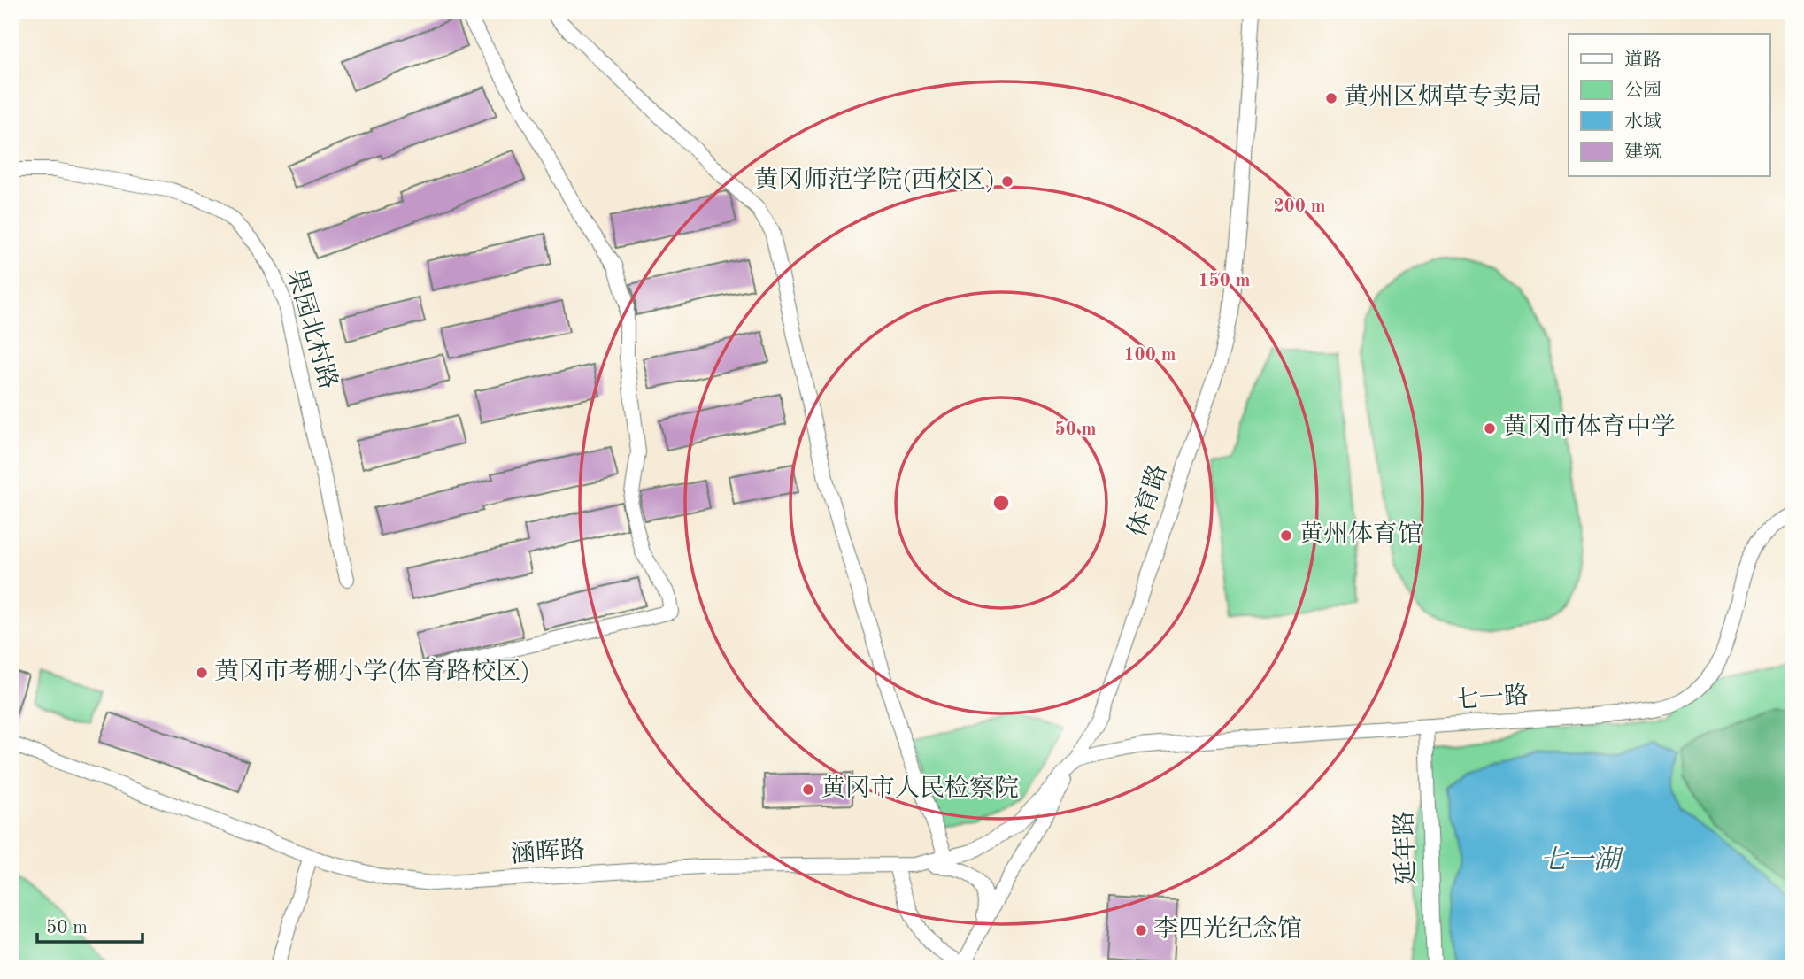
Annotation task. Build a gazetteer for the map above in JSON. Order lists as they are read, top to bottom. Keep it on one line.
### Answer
{"streets":{"street":["果园北村路","体育路","七一路","延年路","涵晖路"]},"crossings":[["体育路","七一路"],["体育路","涵晖路"],["七一路","延年路"],["七一路","涵晖路"]],"water":["七一湖"],"places":["黄州区烟草专卖局","黄冈师范学院(西校区)","黄冈市体育中学","黄州体育馆","黄冈市考棚小学(体育路校区)","黄冈市人民检察院","李四光纪念馆"],"legend":["道路","公园","水域","建筑"],"scale_bar":"50 m","rings":["200 m","150 m","100 m","50 m"]}
